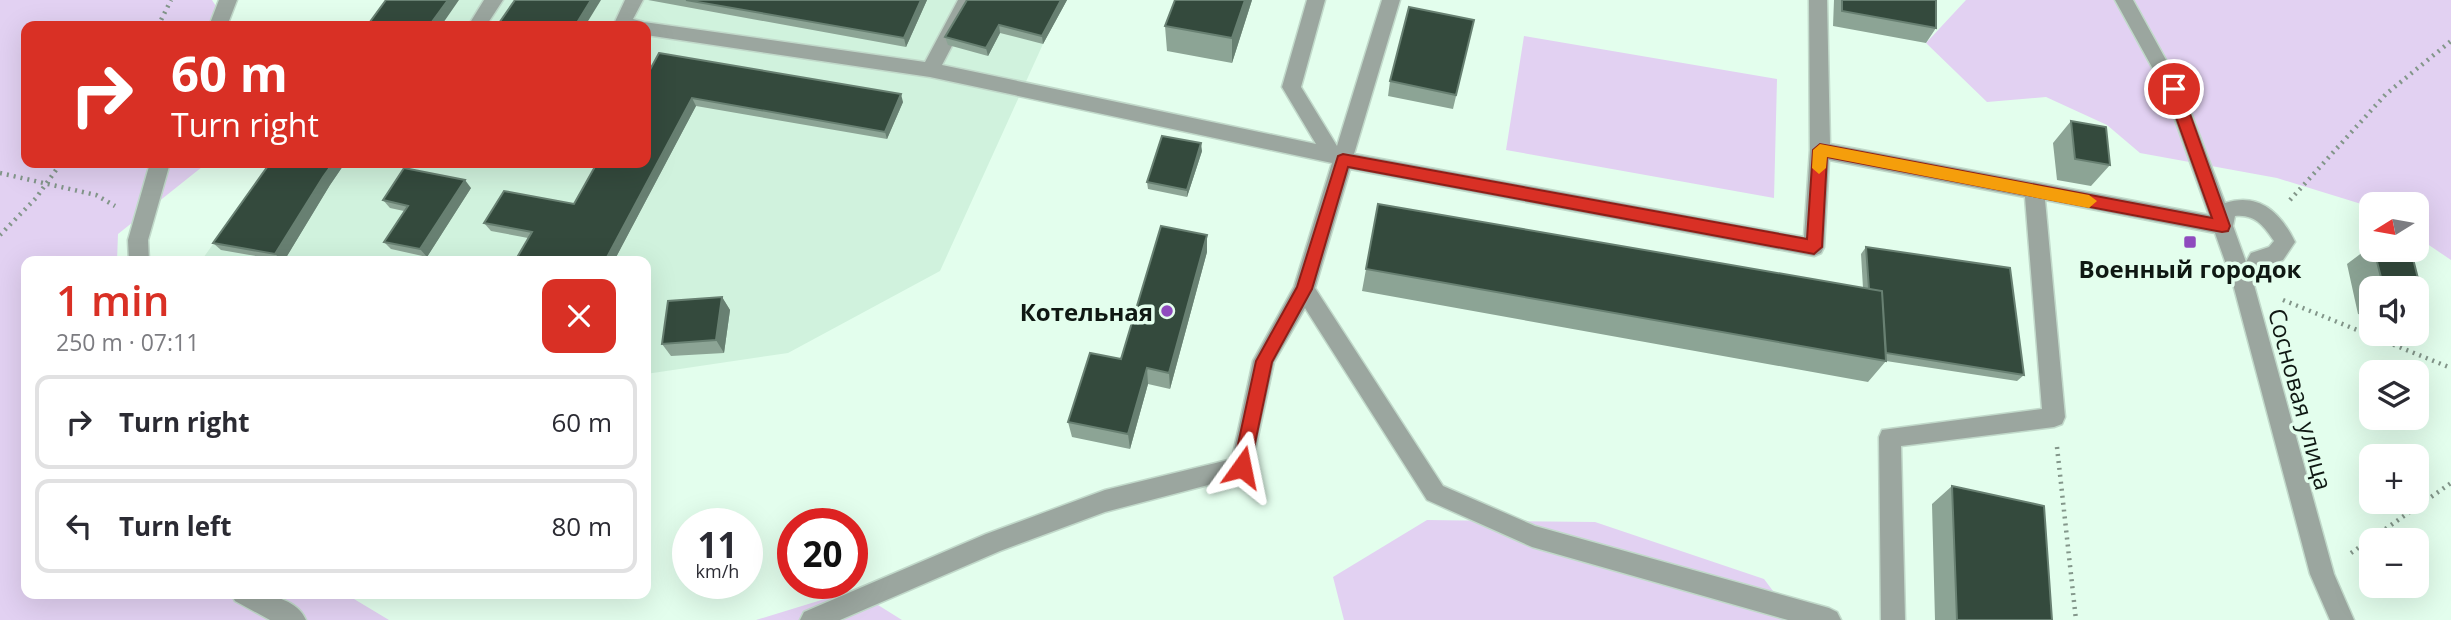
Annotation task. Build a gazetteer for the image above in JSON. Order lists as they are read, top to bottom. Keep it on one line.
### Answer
{"streets":{"street":["Сосновая улица"]},"places":{"transit":["Военный городок"],"other":["Котельная"]},"north":"left","page":{"turn":["60 m","Turn right"],"map_buttons":["+","−"],"heading":["1 min","250 m · 07:11"],"list":[{"name":"Turn right","value":"60 m"},{"name":"Turn left","value":"80 m"}],"speed":"11 km/h","limit":"20"}}
